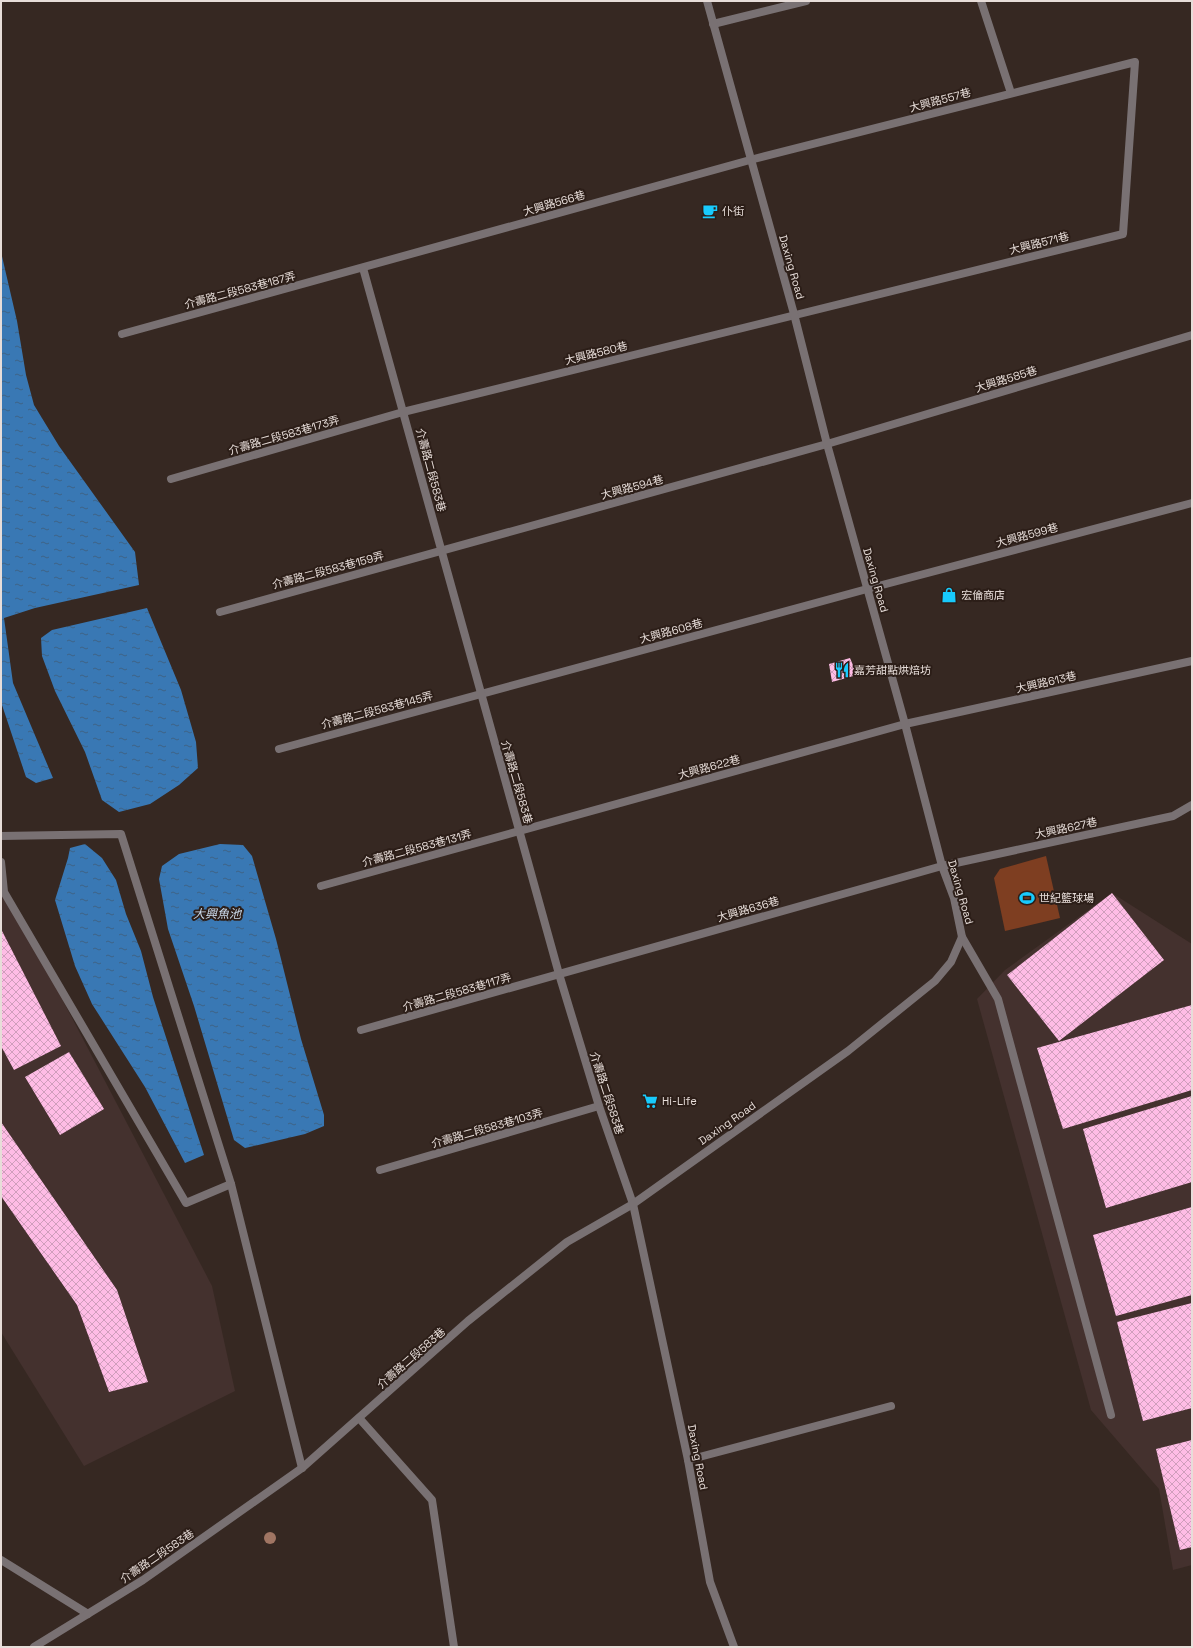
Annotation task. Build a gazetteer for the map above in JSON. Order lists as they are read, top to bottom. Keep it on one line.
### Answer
{"streets":{"street":["大興路557巷","大興路566巷","大興路571巷","Daxing Road","介壽路二段583巷187弄","大興路580巷","大興路585巷","介壽路二段583巷173弄","介壽路二段583巷","大興路594巷","大興路599巷","介壽路二段583巷159弄","大興路608巷","大興路613巷","介壽路二段583巷145弄","大興路622巷","大興路627巷","介壽路二段583巷131弄","大興路636巷","介壽路二段583巷117弄","介壽路二段583巷103弄"]},"crossings":[["大興路557巷","大興路566巷"],["大興路557巷","大興路571巷"],["大興路557巷","Daxing Road"],["大興路566巷","Daxing Road"],["大興路566巷","介壽路二段583巷187弄"],["大興路566巷","介壽路二段583巷"],["大興路571巷","Daxing Road"],["大興路571巷","大興路580巷"],["Daxing Road","大興路580巷"],["Daxing Road","大興路585巷"],["Daxing Road","介壽路二段583巷"],["Daxing Road","大興路594巷"],["Daxing Road","大興路599巷"],["Daxing Road","大興路608巷"],["Daxing Road","大興路613巷"],["Daxing Road","大興路622巷"],["Daxing Road","大興路627巷"],["Daxing Road","大興路636巷"],["介壽路二段583巷187弄","介壽路二段583巷"],["大興路580巷","介壽路二段583巷173弄"],["大興路580巷","介壽路二段583巷"],["大興路585巷","大興路594巷"],["介壽路二段583巷173弄","介壽路二段583巷"],["介壽路二段583巷","大興路594巷"],["介壽路二段583巷","介壽路二段583巷159弄"],["介壽路二段583巷","大興路608巷"],["介壽路二段583巷","介壽路二段583巷145弄"],["介壽路二段583巷","大興路622巷"],["介壽路二段583巷","介壽路二段583巷131弄"],["介壽路二段583巷","大興路636巷"],["介壽路二段583巷","介壽路二段583巷117弄"],["介壽路二段583巷","介壽路二段583巷103弄"],["大興路594巷","介壽路二段583巷159弄"],["大興路599巷","大興路608巷"],["大興路608巷","介壽路二段583巷145弄"],["大興路613巷","大興路622巷"],["大興路622巷","介壽路二段583巷131弄"],["大興路627巷","大興路636巷"],["大興路636巷","介壽路二段583巷117弄"]],"water":["大興魚池"],"places":{"cafe":["仆街"],"shop":["宏倫商店"],"restaurant":["嘉芳甜點烘焙坊"],"sports":["世紀籃球場"],"supermarket":["Hi-Life"]}}
